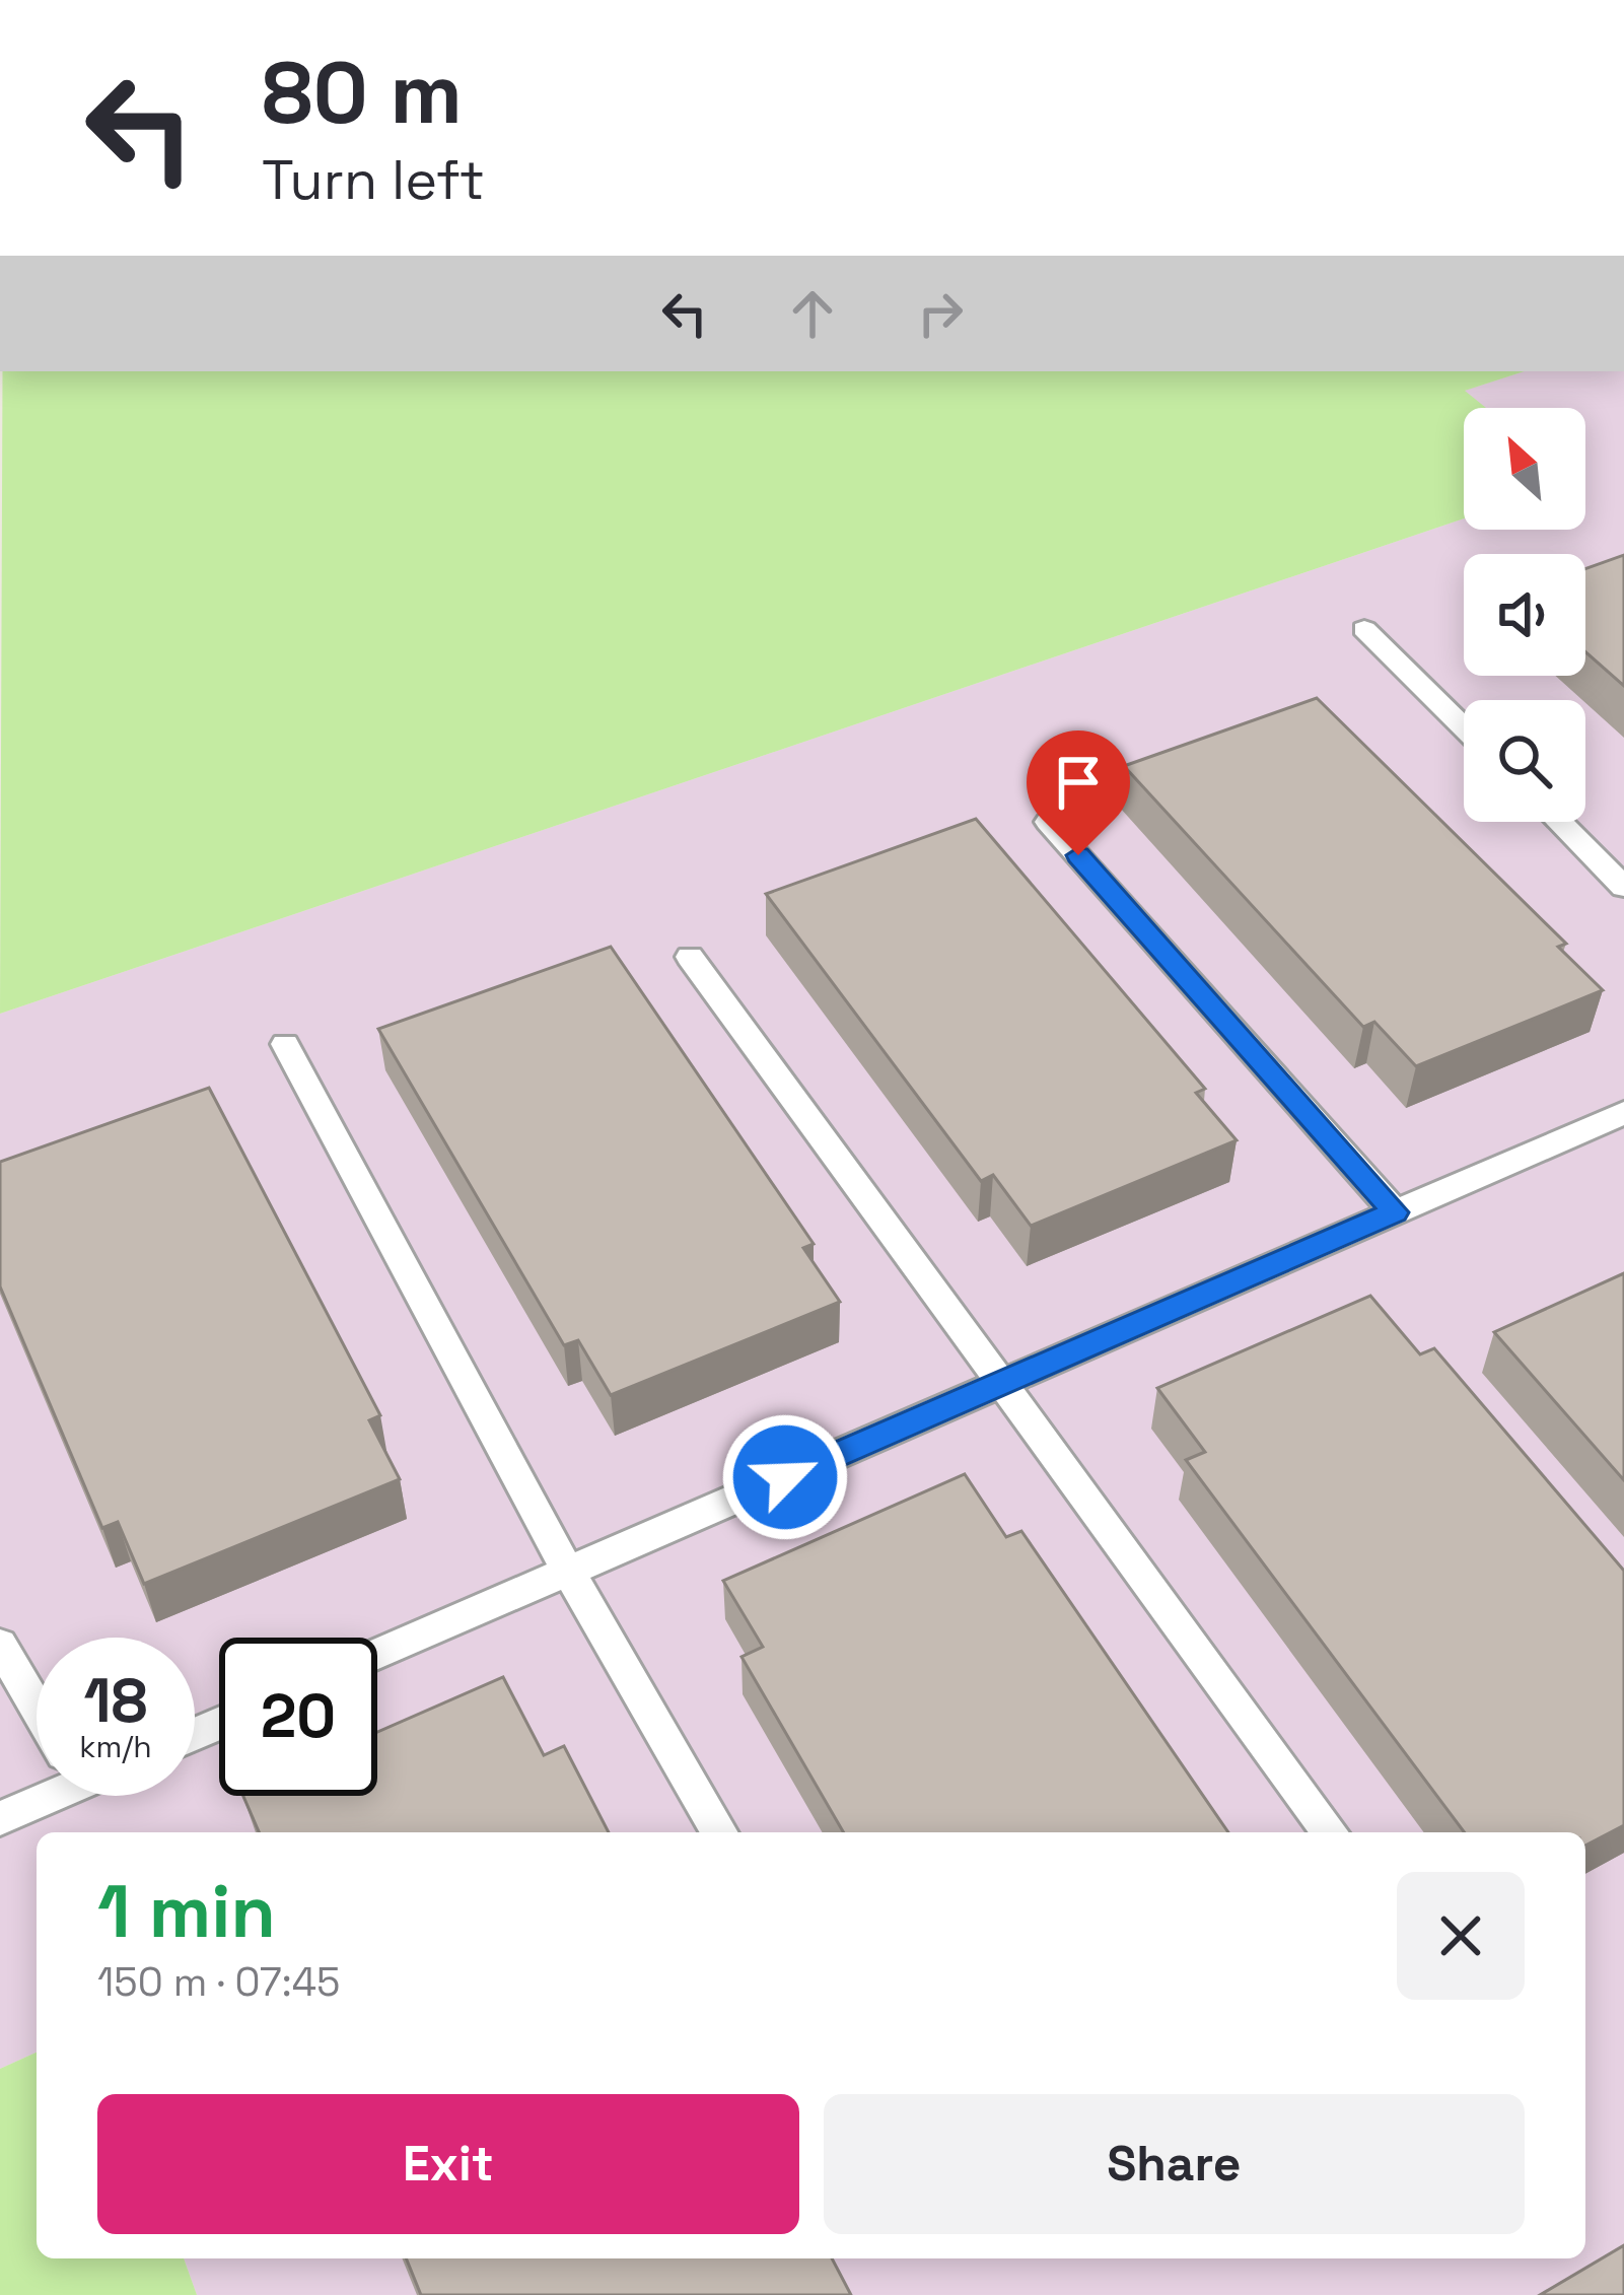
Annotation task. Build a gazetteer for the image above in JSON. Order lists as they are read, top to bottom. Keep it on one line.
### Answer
{"north":"top left","page":{"turn":["80 m","Turn left"],"speed":"18 km/h","limit":"20","heading":["1 min","150 m · 07:45"],"buttons":["Exit","Share"]}}
